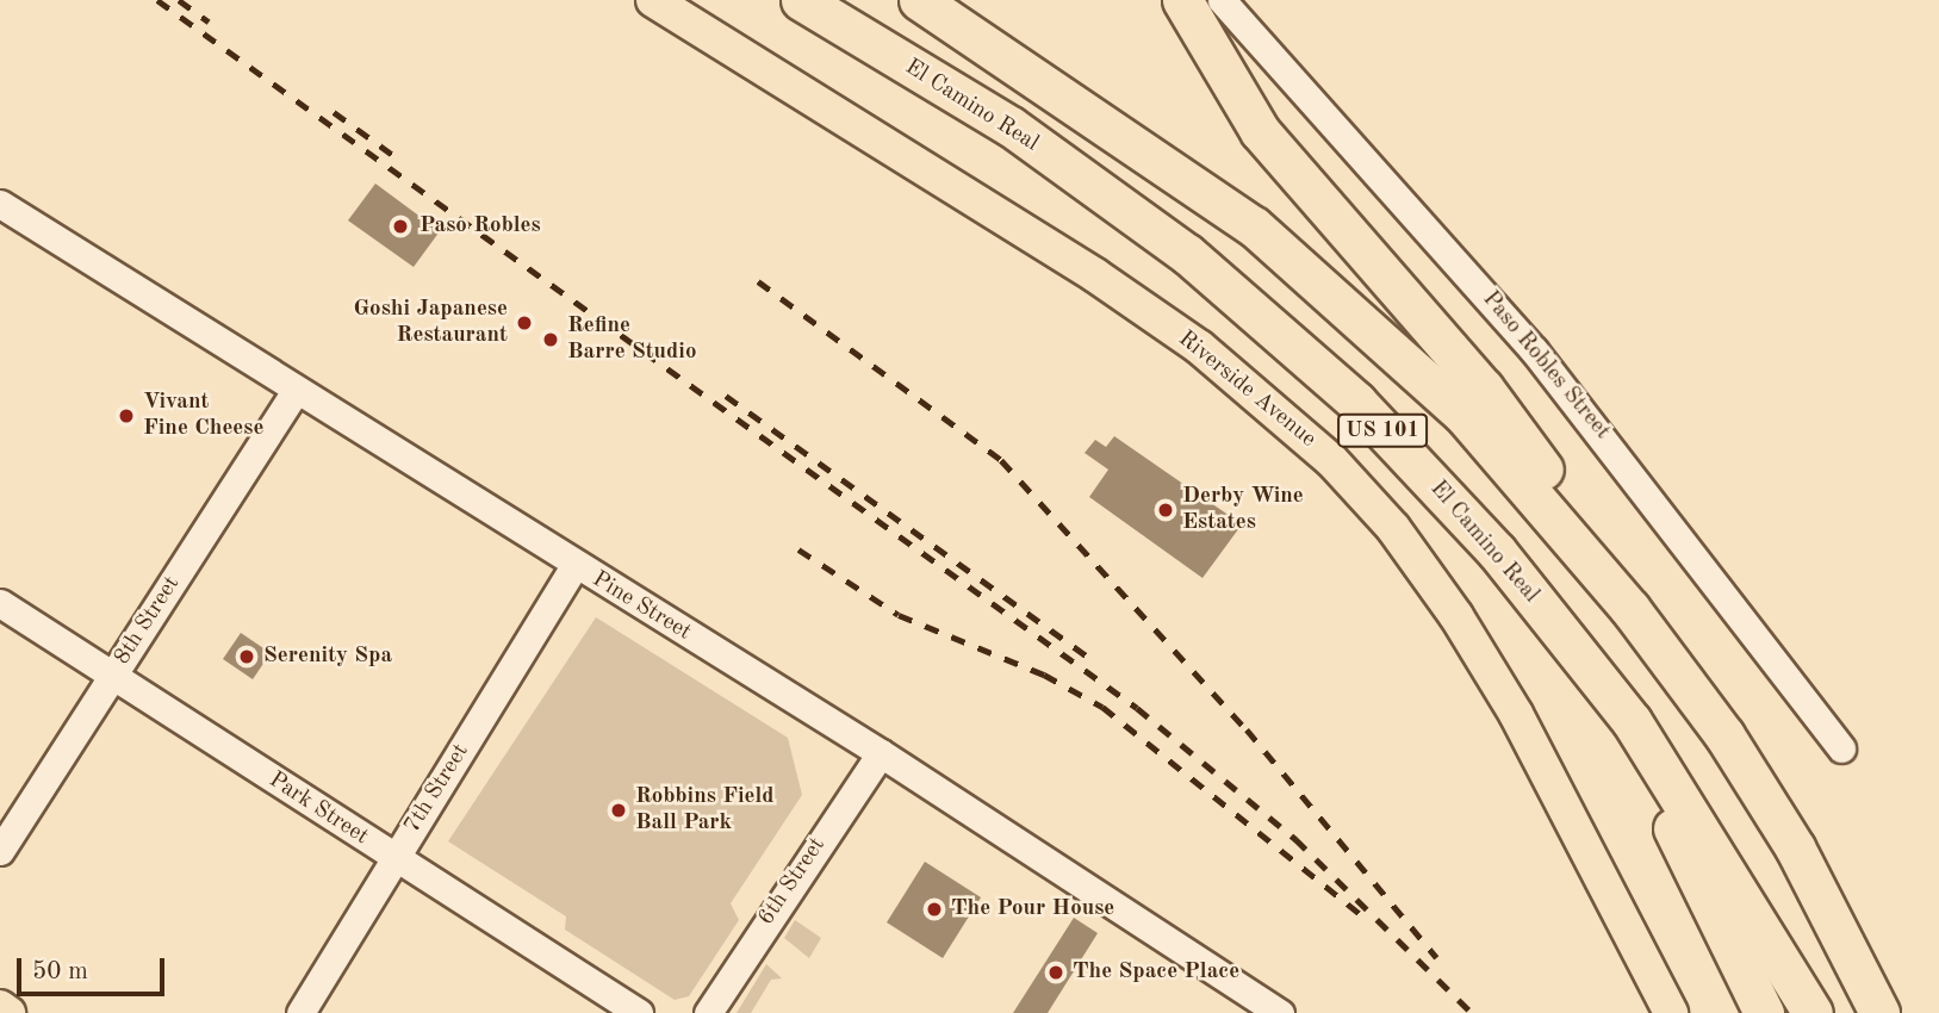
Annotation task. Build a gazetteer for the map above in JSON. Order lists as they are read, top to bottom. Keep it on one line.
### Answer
{"streets":{"highway":["El Camino Real","US 101"],"main road":["Riverside Avenue"],"street":["Paso Robles Street","Pine Street","8th Street","7th Street","Park Street","6th Street"]},"crossings":[["Pine Street","8th Street"],["Pine Street","7th Street"],["Pine Street","6th Street"],["8th Street","Park Street"],["7th Street","Park Street"]],"places":["Paso Robles","Goshi Japanese Restaurant","Refine Barre Studio","Vivant Fine Cheese","Derby Wine Estates","Serenity Spa","Robbins Field Ball Park","The Pour House","The Space Place"],"scale_bar":"50 m"}
